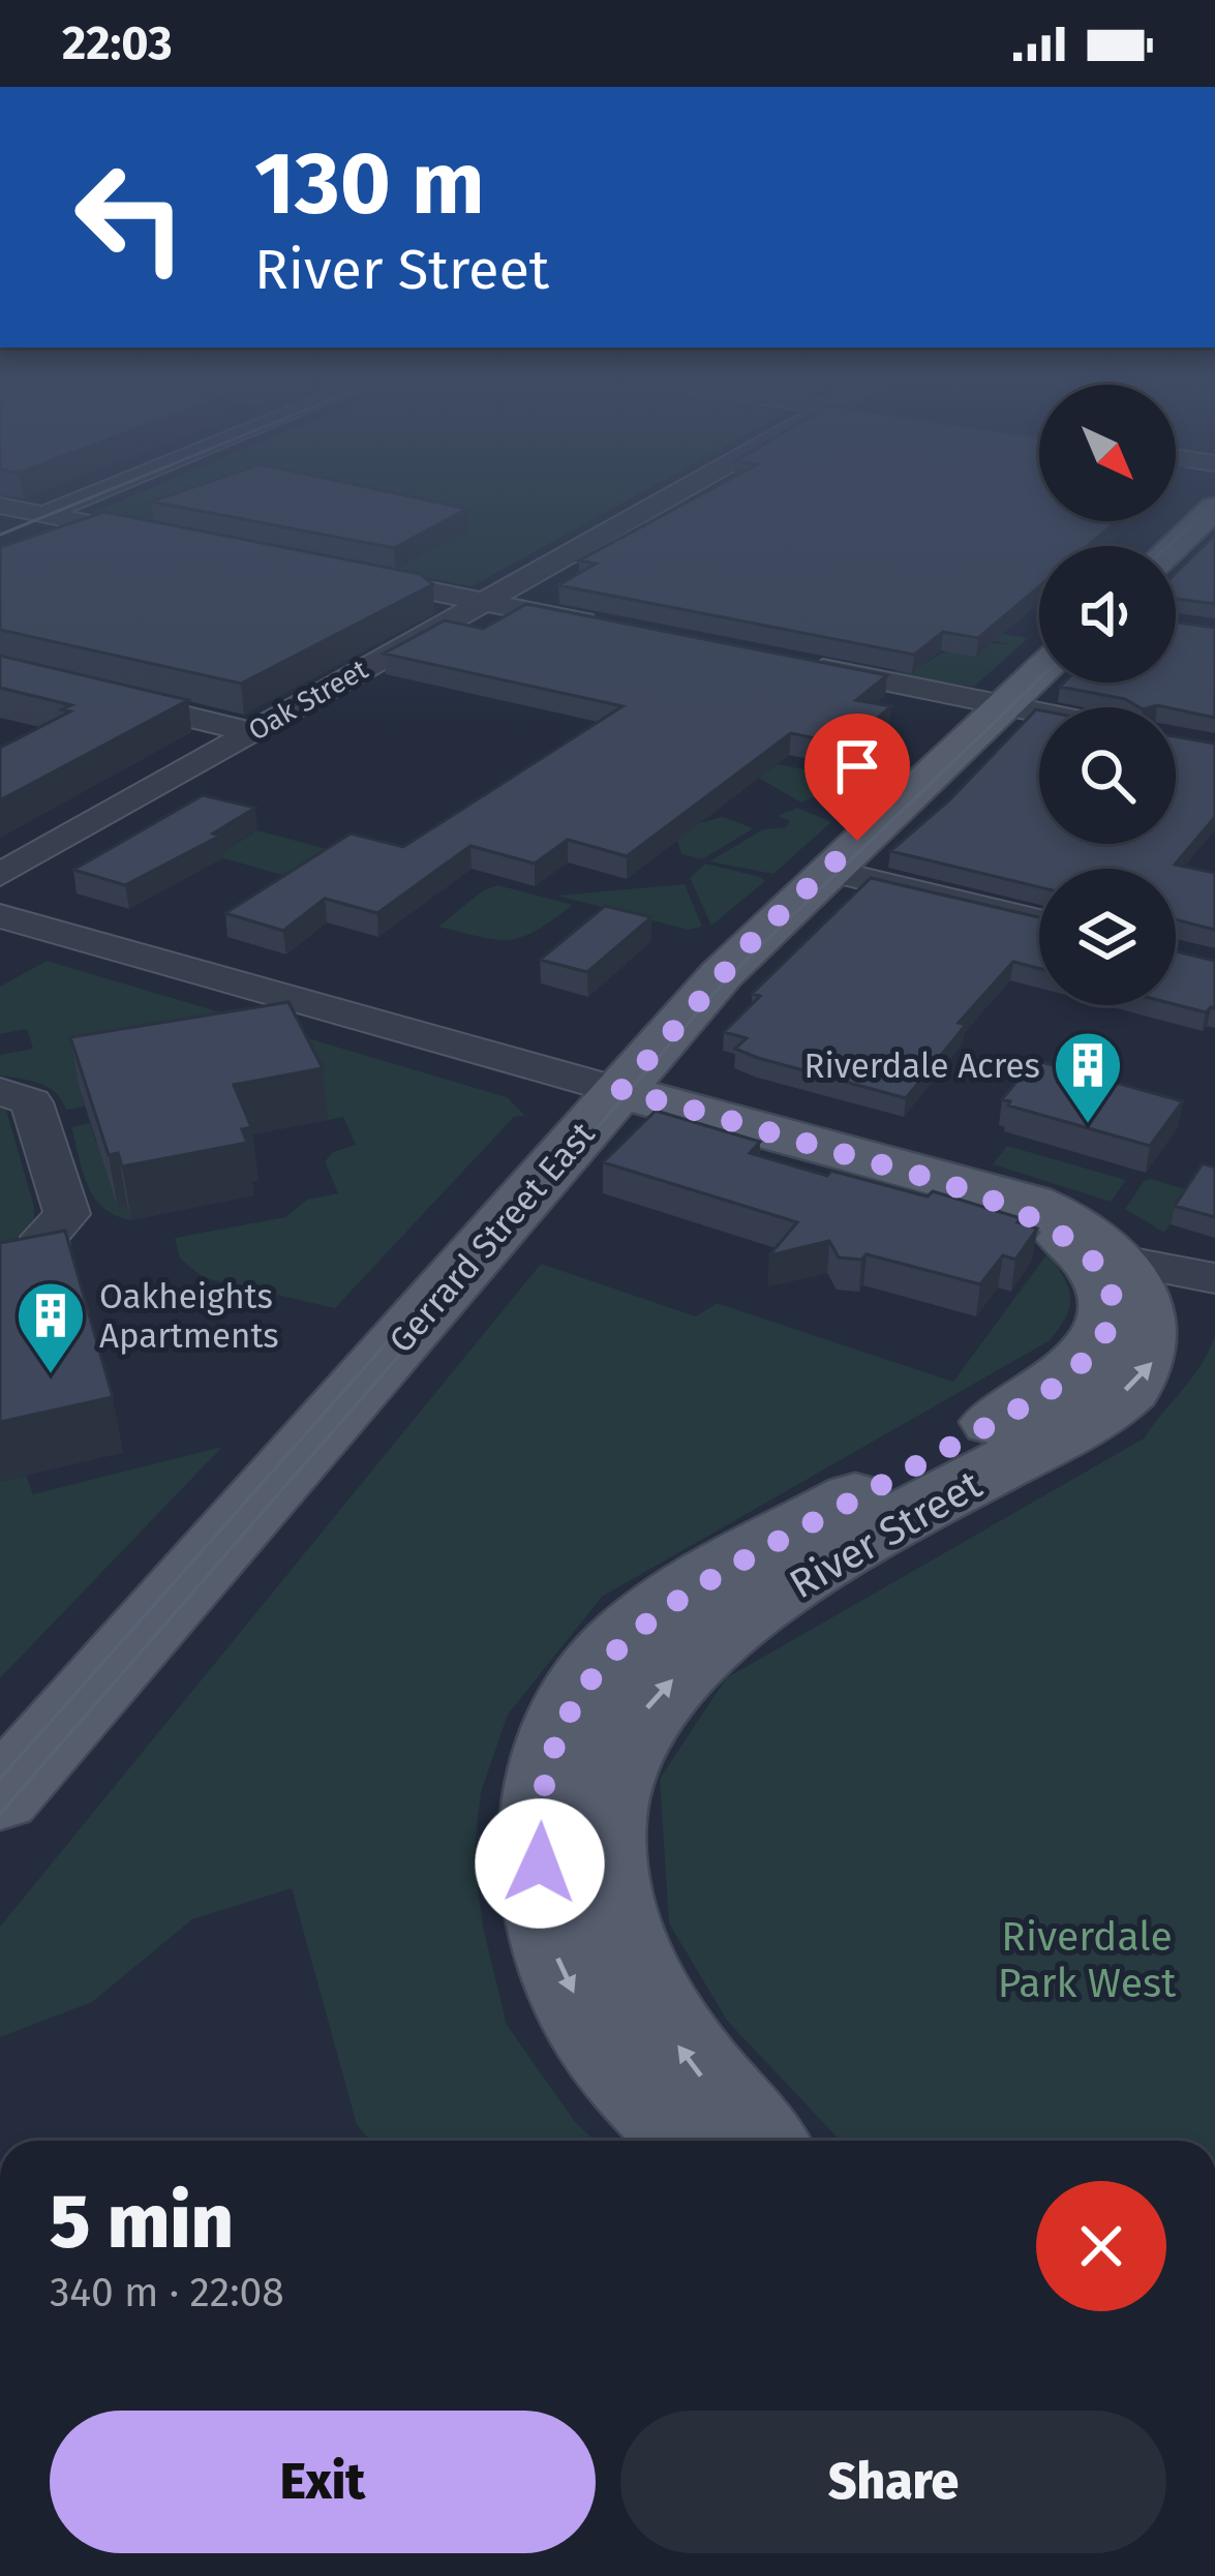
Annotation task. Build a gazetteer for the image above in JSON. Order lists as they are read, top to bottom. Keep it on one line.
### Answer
{"streets":{"main road":["Gerrard Street East","River Street"],"street":["Oak Street"]},"crossings":[["Gerrard Street East","River Street"]],"parks":["Riverdale Park West"],"places":{"building":["Riverdale Acres","Oakheights Apartments"]},"north":"bottom right","page":{"status":"22:03","turn":["130 m","River Street"],"heading":["5 min","340 m · 22:08"],"buttons":["Exit","Share"]}}
